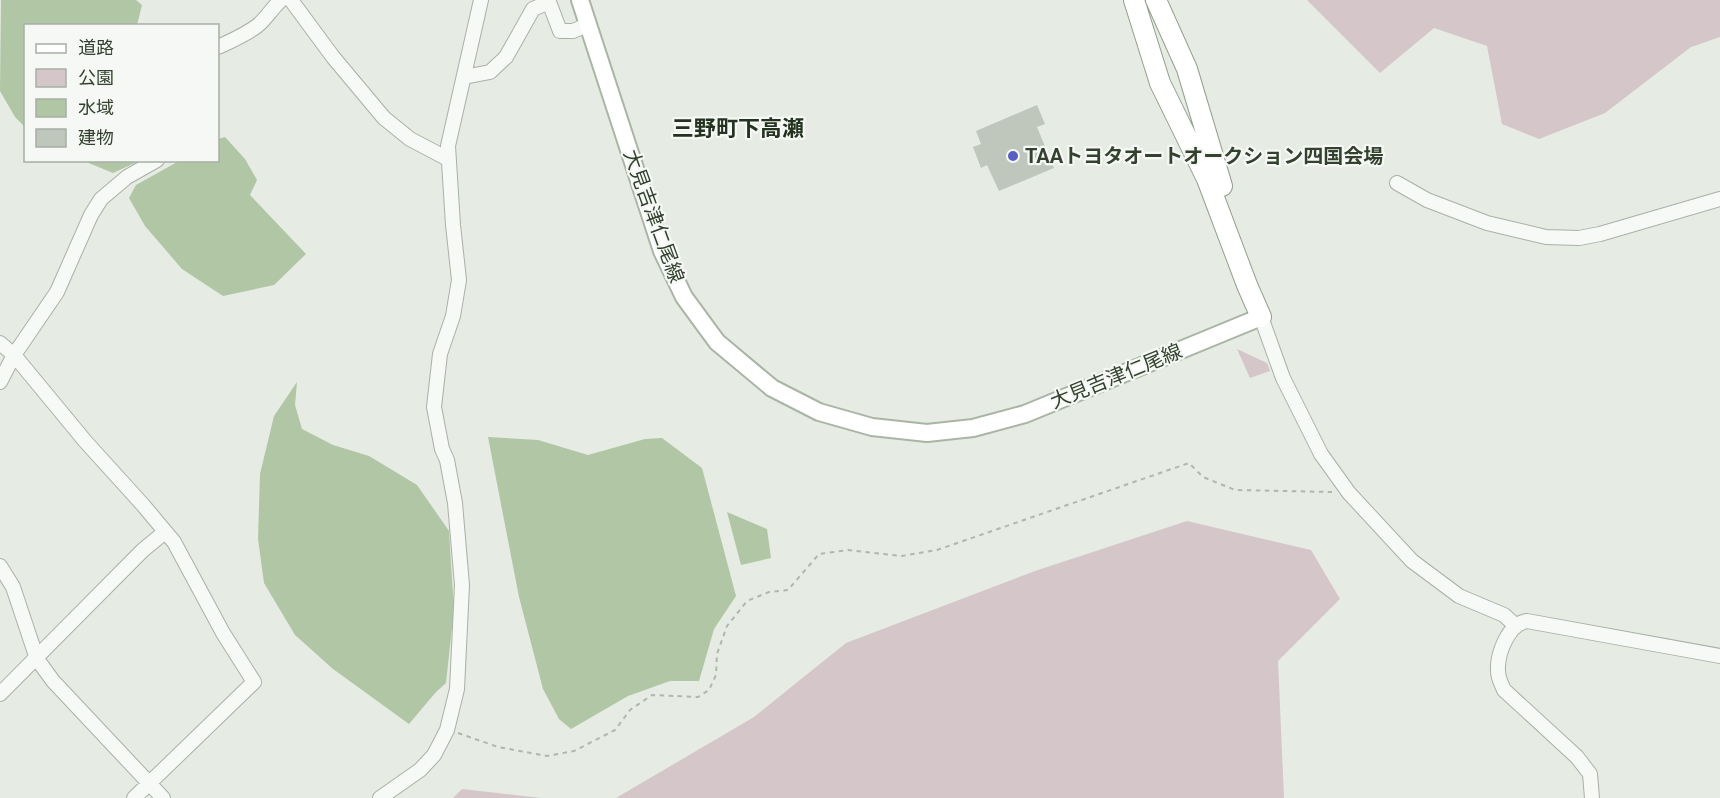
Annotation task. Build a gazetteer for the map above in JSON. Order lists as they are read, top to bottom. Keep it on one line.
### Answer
{"streets":{"main road":["大見吉津仁尾線"]},"districts":["三野町下高瀬"],"places":["TAAトヨタオートオークション四国会場"],"legend":["道路","公園","水域","建物"]}
